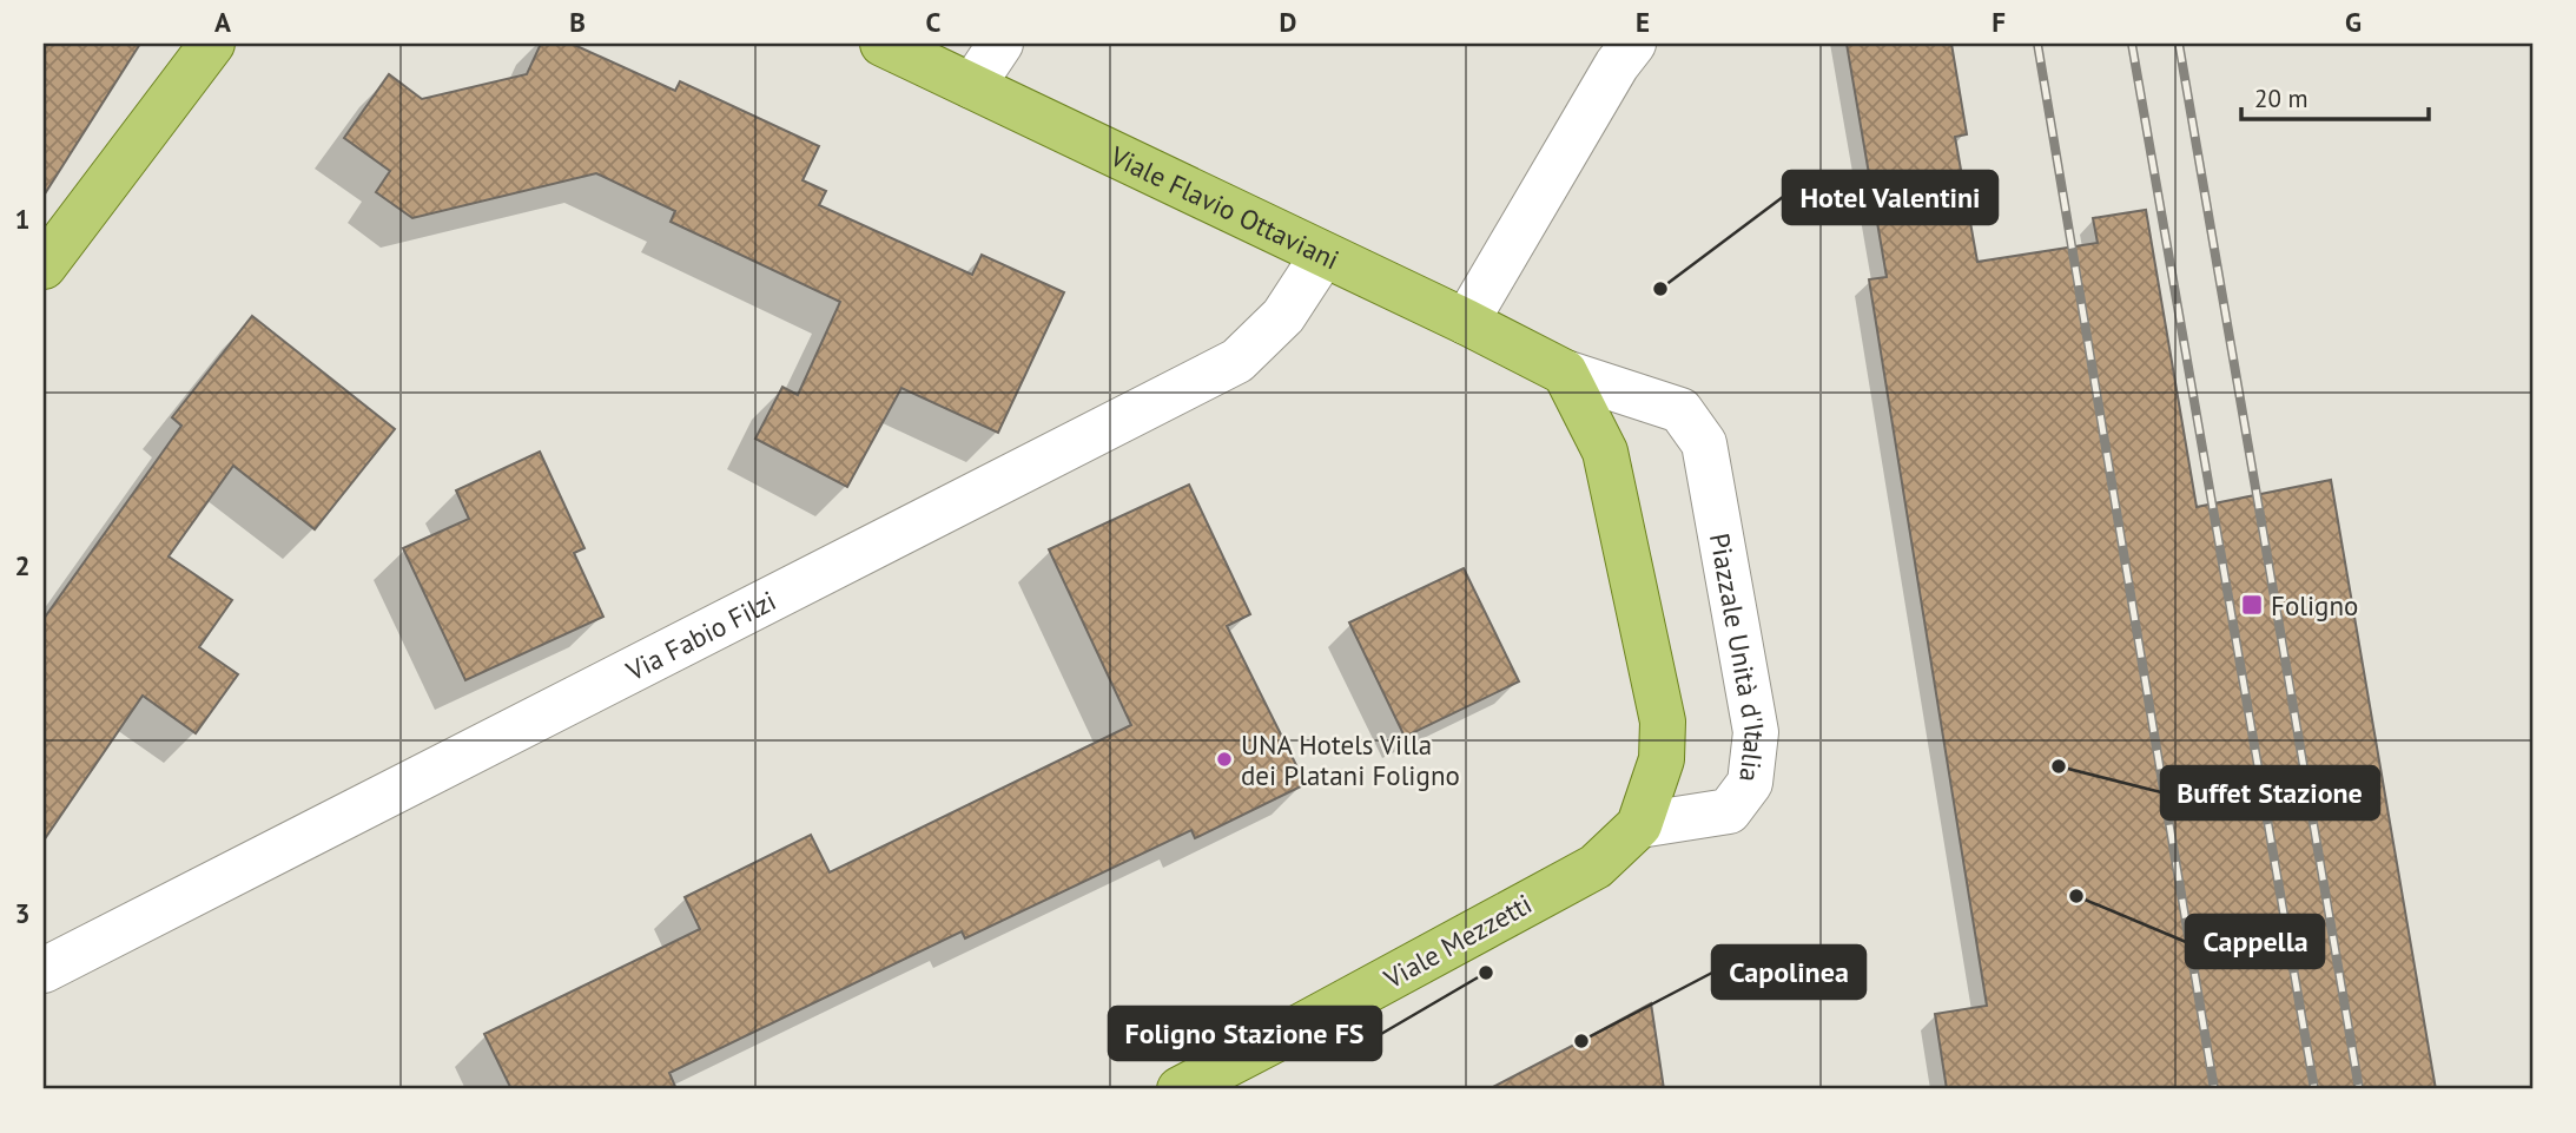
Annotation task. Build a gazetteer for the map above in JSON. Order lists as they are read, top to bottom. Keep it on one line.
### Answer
{"streets":{"main road":["Viale Flavio Ottaviani","Viale Mezzetti"],"street":["Via Fabio Filzi","Piazzale Unità d'Italia"]},"crossings":[["Viale Flavio Ottaviani","Via Fabio Filzi"],["Viale Flavio Ottaviani","Piazzale Unità d'Italia"],["Piazzale Unità d'Italia","Viale Mezzetti"]],"places":{"other":["Hotel Valentini","UNA Hotels Villa dei Platani Foligno","Buffet Stazione","Cappella","Foligno Stazione FS","Capolinea"],"transit":["Foligno"]},"scale_bar":"20 m","grid":{"columns":["A","B","C","D","E","F","G"],"rows":["1","2","3"]}}
